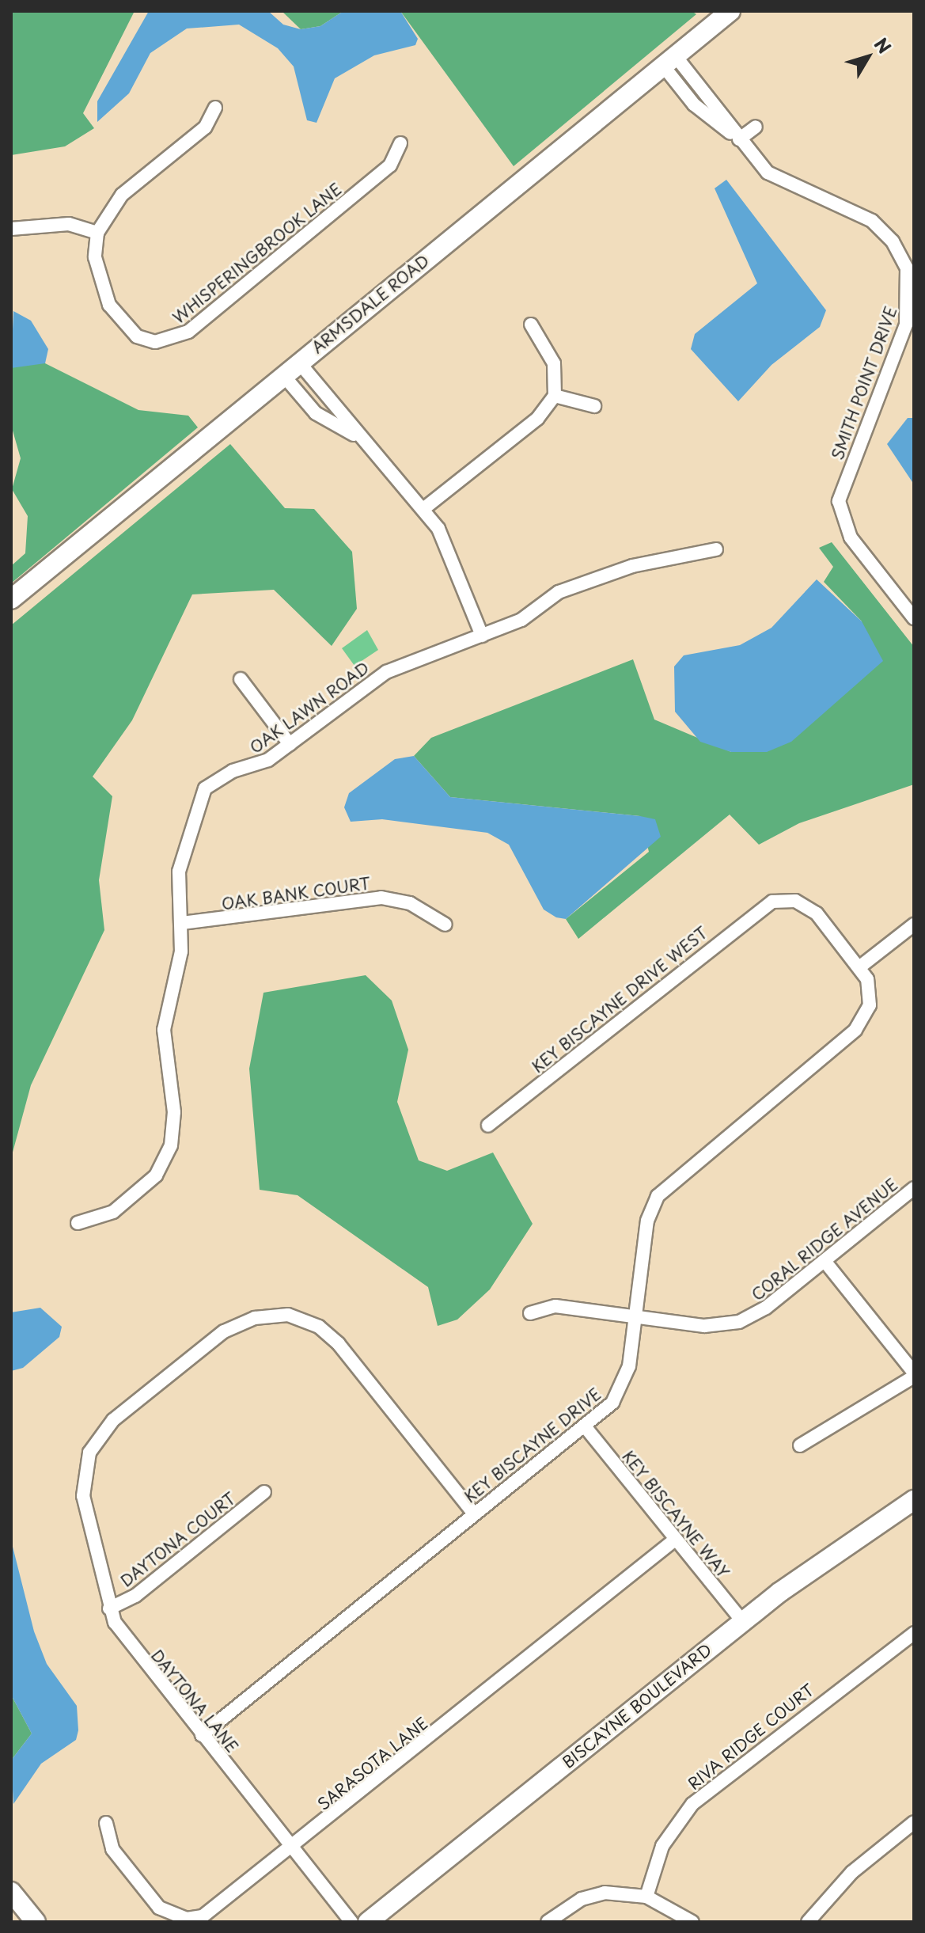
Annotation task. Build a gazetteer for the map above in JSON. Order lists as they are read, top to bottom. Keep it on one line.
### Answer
{"streets":{"street":["WHISPERINGBROOK LANE","ARMSDALE ROAD","SMITH POINT DRIVE","OAK LAWN ROAD","OAK BANK COURT","KEY BISCAYNE DRIVE WEST","CORAL RIDGE AVENUE","KEY BISCAYNE DRIVE","KEY BISCAYNE WAY","DAYTONA COURT","DAYTONA LANE","BISCAYNE BOULEVARD","RIVA RIDGE COURT","SARASOTA LANE"]},"crossings":[["ARMSDALE ROAD","SMITH POINT DRIVE"],["OAK LAWN ROAD","OAK BANK COURT"],["KEY BISCAYNE DRIVE WEST","KEY BISCAYNE DRIVE"],["CORAL RIDGE AVENUE","KEY BISCAYNE DRIVE"],["KEY BISCAYNE DRIVE","KEY BISCAYNE WAY"],["KEY BISCAYNE DRIVE","DAYTONA LANE"],["KEY BISCAYNE WAY","BISCAYNE BOULEVARD"],["KEY BISCAYNE WAY","SARASOTA LANE"],["DAYTONA COURT","DAYTONA LANE"],["DAYTONA LANE","SARASOTA LANE"]],"north":"top right"}
